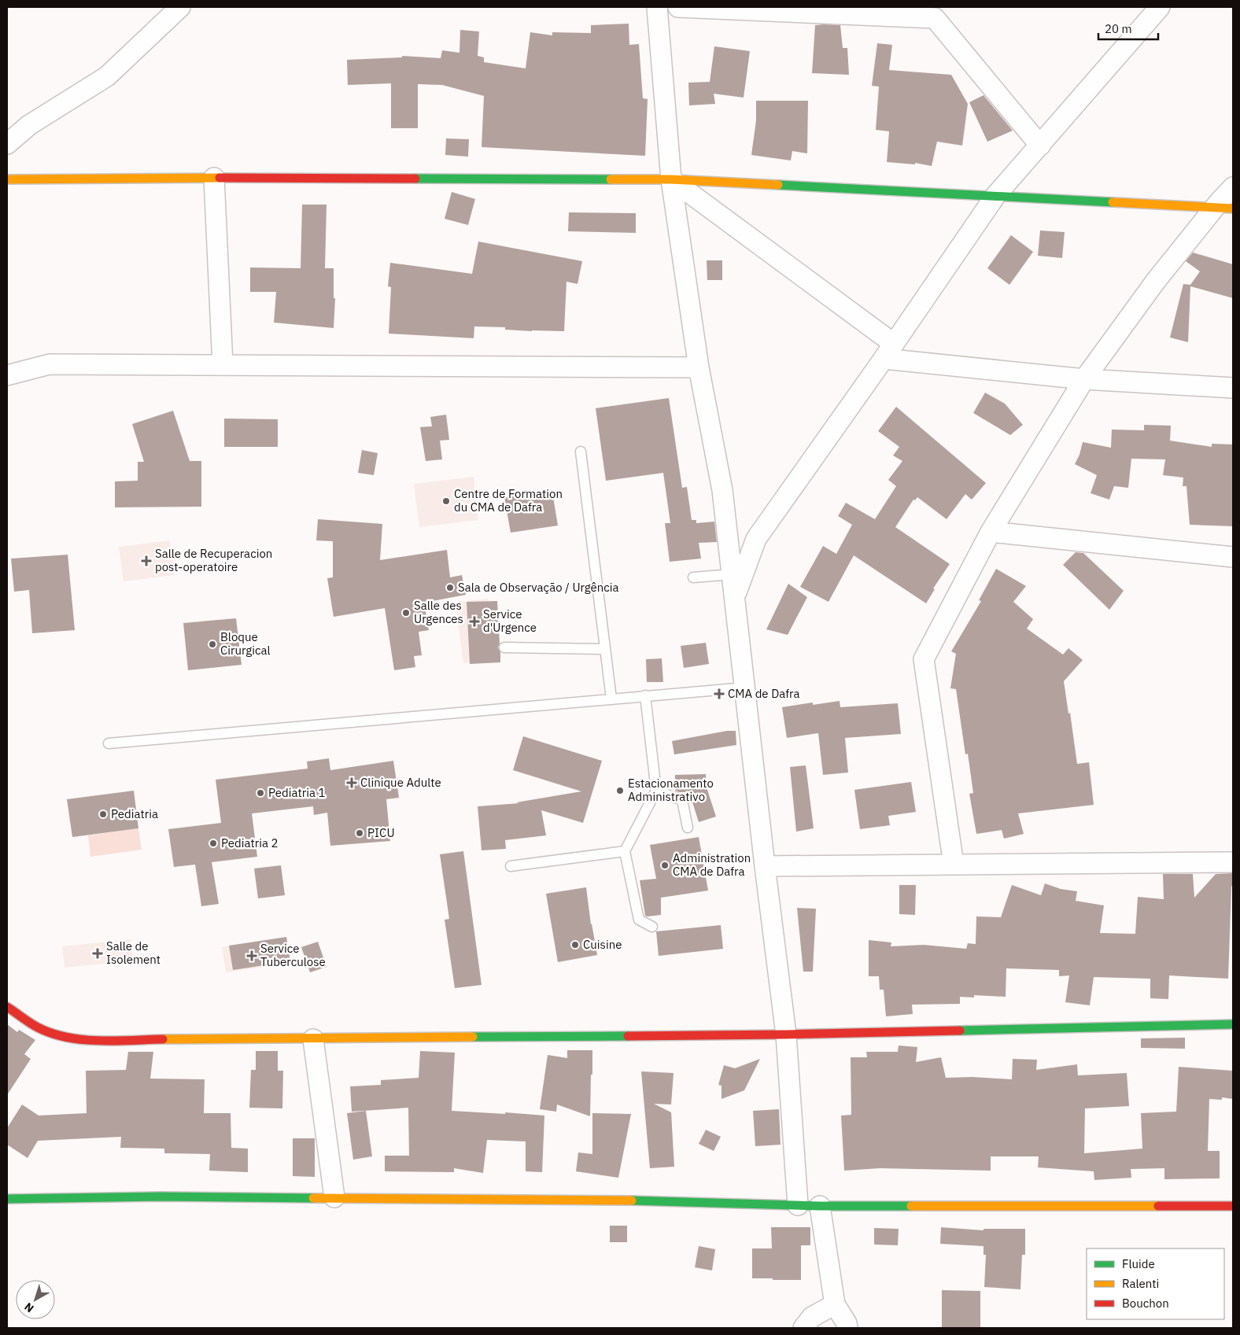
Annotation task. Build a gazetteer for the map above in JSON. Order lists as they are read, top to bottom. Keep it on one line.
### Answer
{"places":{"other":["Centre de Formation du CMA de Dafra","Sala de Observação / Urgência","Salle des Urgences","Bloque Cirurgical","Estacionamento Administrativo","Pediatria 1","Pediatria","PICU","Pediatria 2","Administration CMA de Dafra","Cuisine"],"health":["Salle de Recuperacion post-operatoire","Service d'Urgence","CMA de Dafra","Clinique Adulte","Salle de Isolement","Service Tuberculose"]},"legend":["Fluide","Ralenti","Bouchon"],"scale_bar":"20 m","north":"bottom left"}
